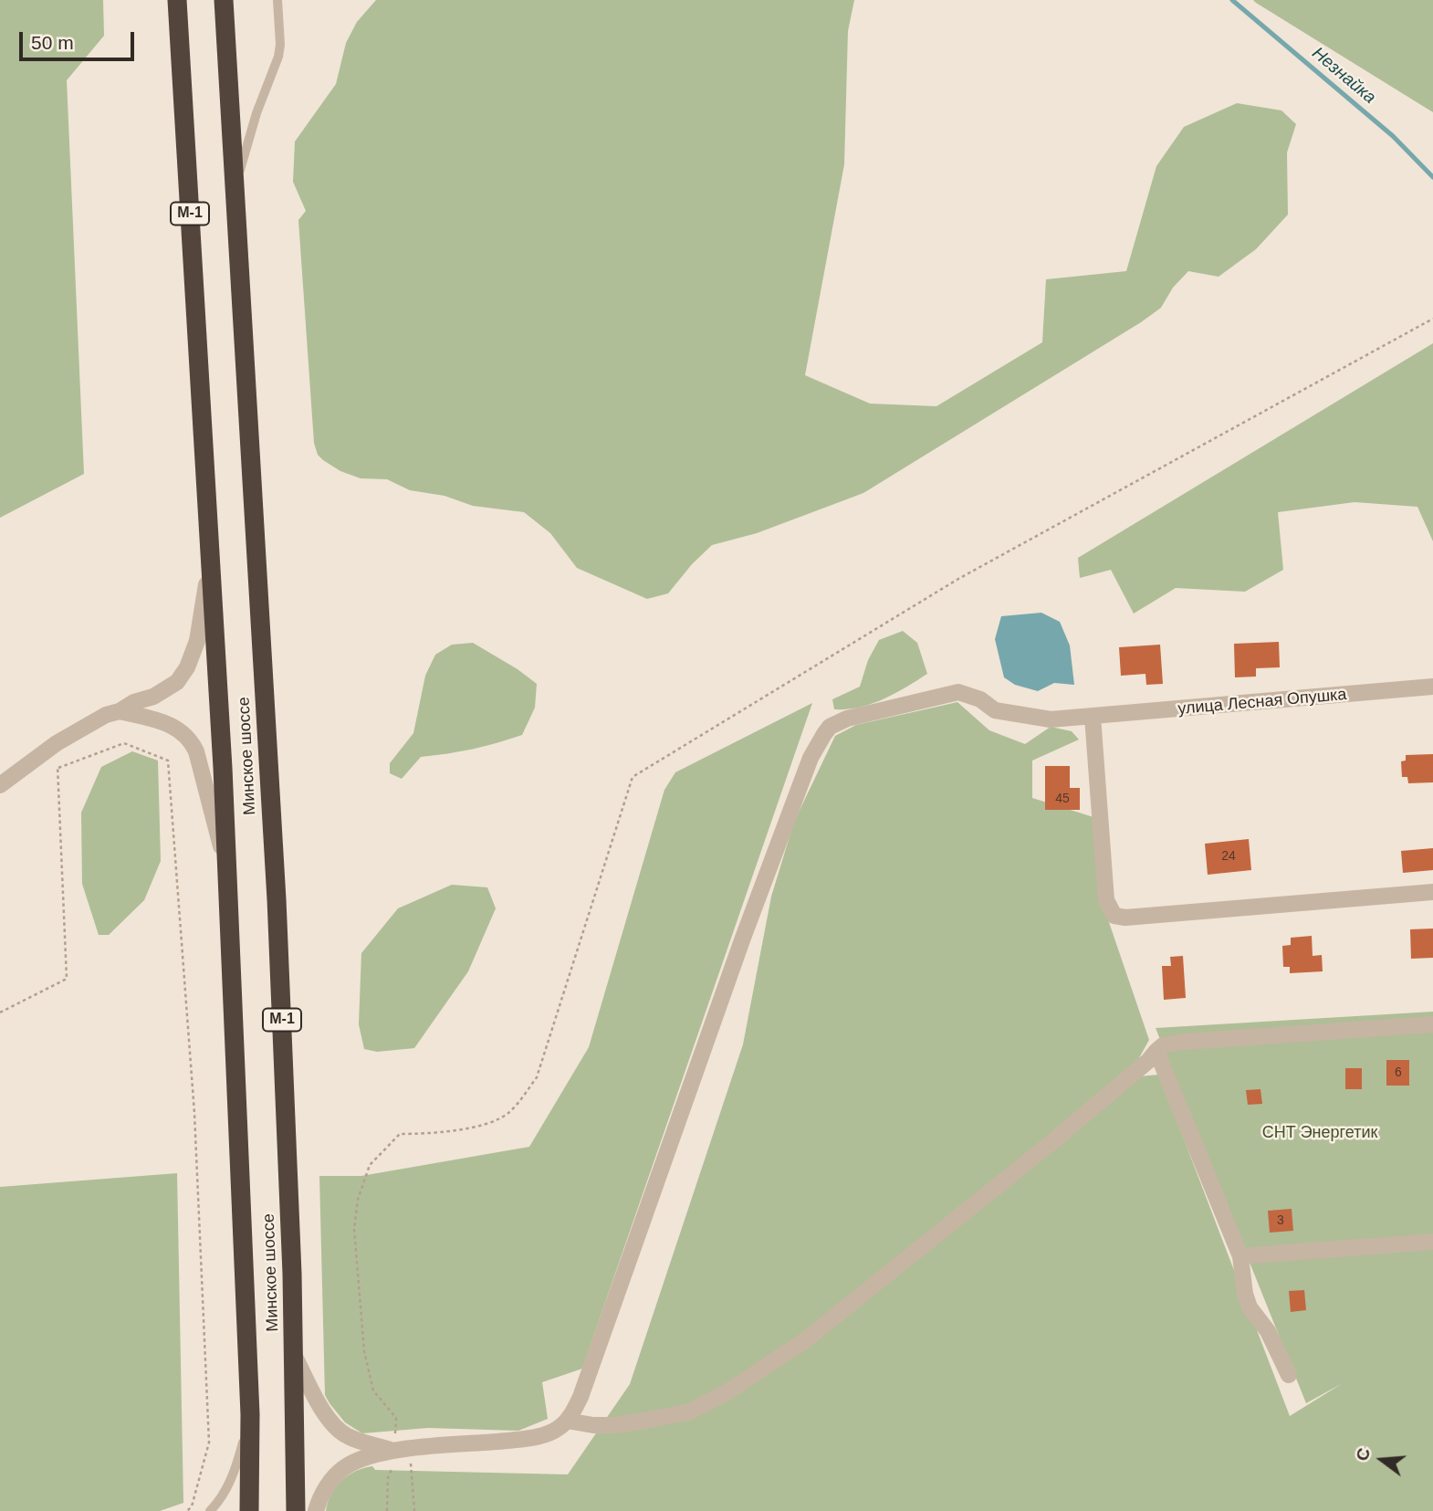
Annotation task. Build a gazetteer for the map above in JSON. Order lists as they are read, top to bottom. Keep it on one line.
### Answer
{"streets":{"highway":["М-1","Минское шоссе"],"street":["улица Лесная Опушка"]},"water":["Незнайка"],"parks":["СНТ Энергетик"],"house_numbers":["45","24","6","3"],"scale_bar":"50 m","north":"left"}
